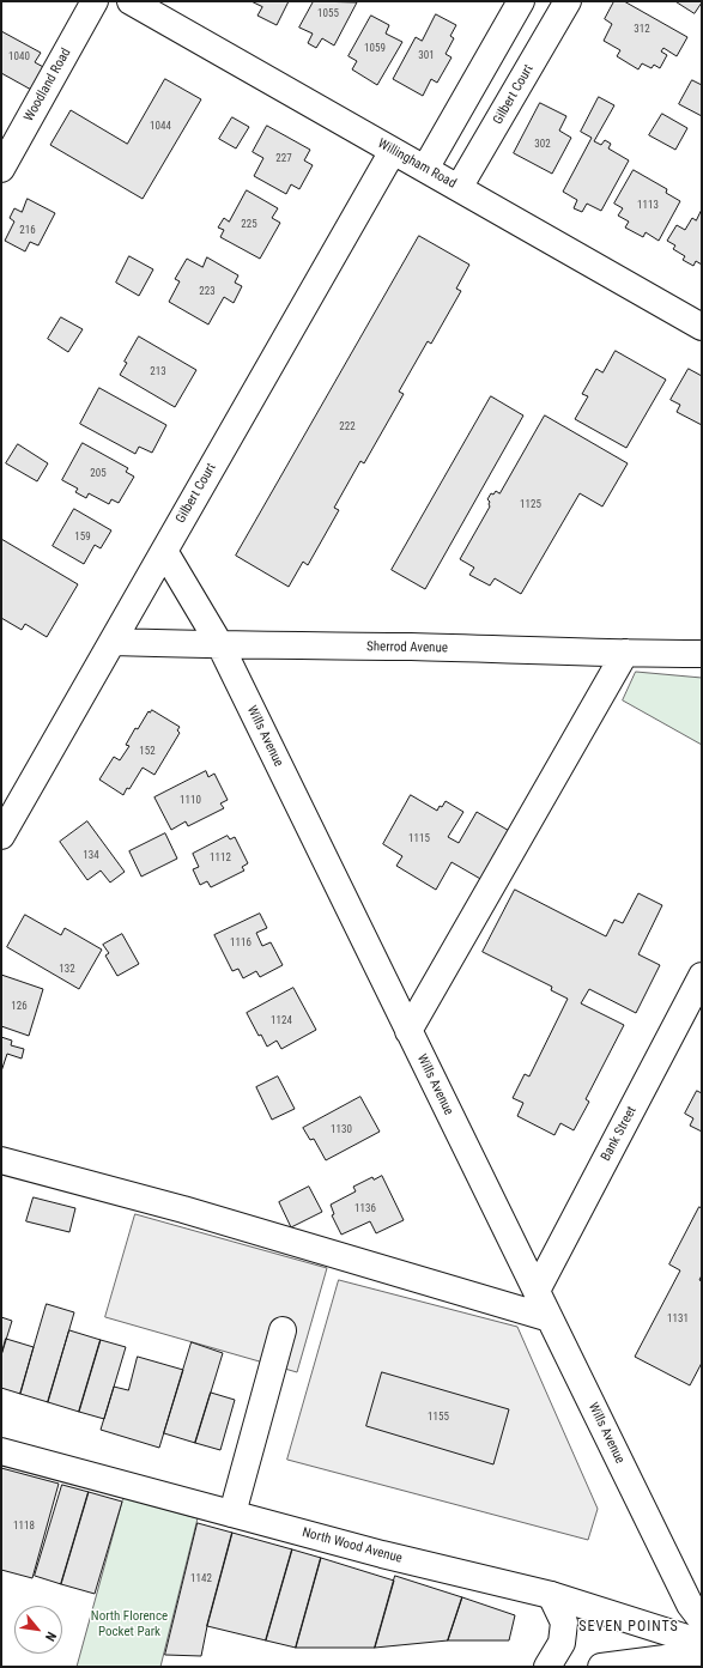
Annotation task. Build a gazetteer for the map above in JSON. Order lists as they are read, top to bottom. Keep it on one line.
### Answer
{"streets":{"street":["Woodland Road","Gilbert Court","Willingham Road","Sherrod Avenue","Wills Avenue","Bank Street","North Wood Avenue"]},"crossings":[["Gilbert Court","Willingham Road"],["Gilbert Court","Sherrod Avenue"],["Gilbert Court","Wills Avenue"],["Sherrod Avenue","Wills Avenue"],["Wills Avenue","Bank Street"]],"districts":["SEVEN POINTS"],"parks":["North Florence Pocket Park"],"house_numbers":["1055","312","1059","301","1040","1044","302","227","1113","225","216","223","213","222","205","1125","159","152","1110","1115","134","1112","1116","132","126","1124","1130","1136","1131","1155","1118","1142"],"north":"bottom right"}
